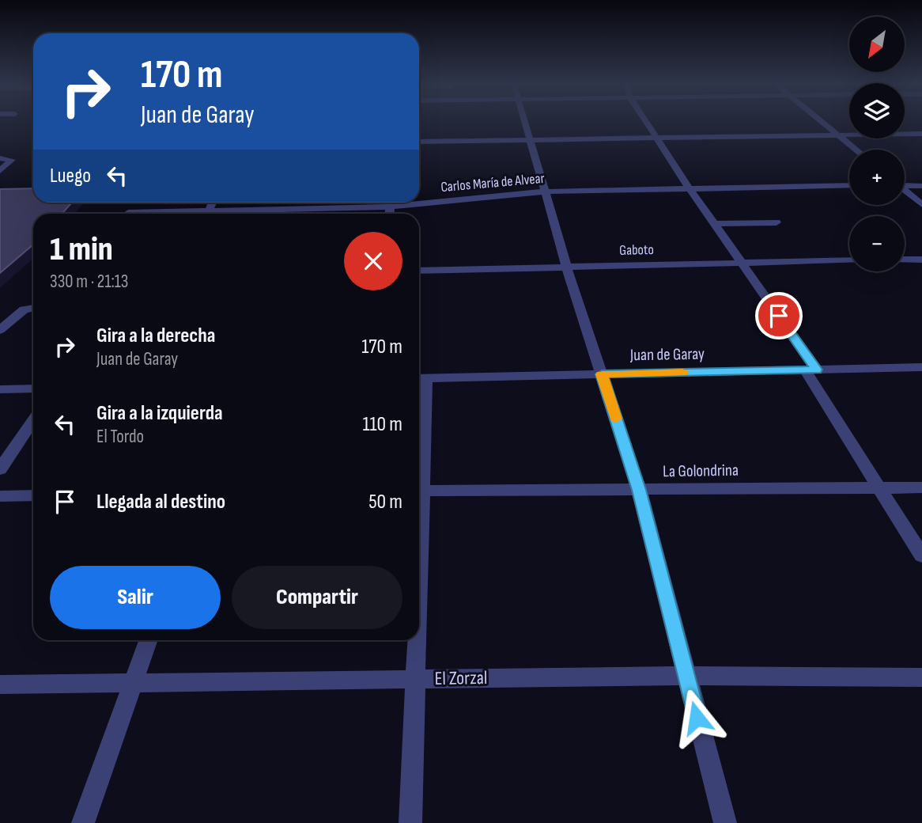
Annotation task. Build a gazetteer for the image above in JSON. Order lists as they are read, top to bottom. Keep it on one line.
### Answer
{"streets":{"street":["Carlos María de Alvear","Gaboto","Juan de Garay","La Golondrina","El Zorzal"]},"north":"bottom left","page":{"map_buttons":["+","−"],"turn":["170 m","Juan de Garay"],"then":"Luego","heading":["1 min","330 m · 21:13"],"list":[{"name":"Gira a la derecha","note":"Juan de Garay","value":"170 m"},{"name":"Gira a la izquierda","note":"El Tordo","value":"110 m"},{"name":"Llegada al destino","value":"50 m"}],"buttons":["Salir","Compartir"]}}
